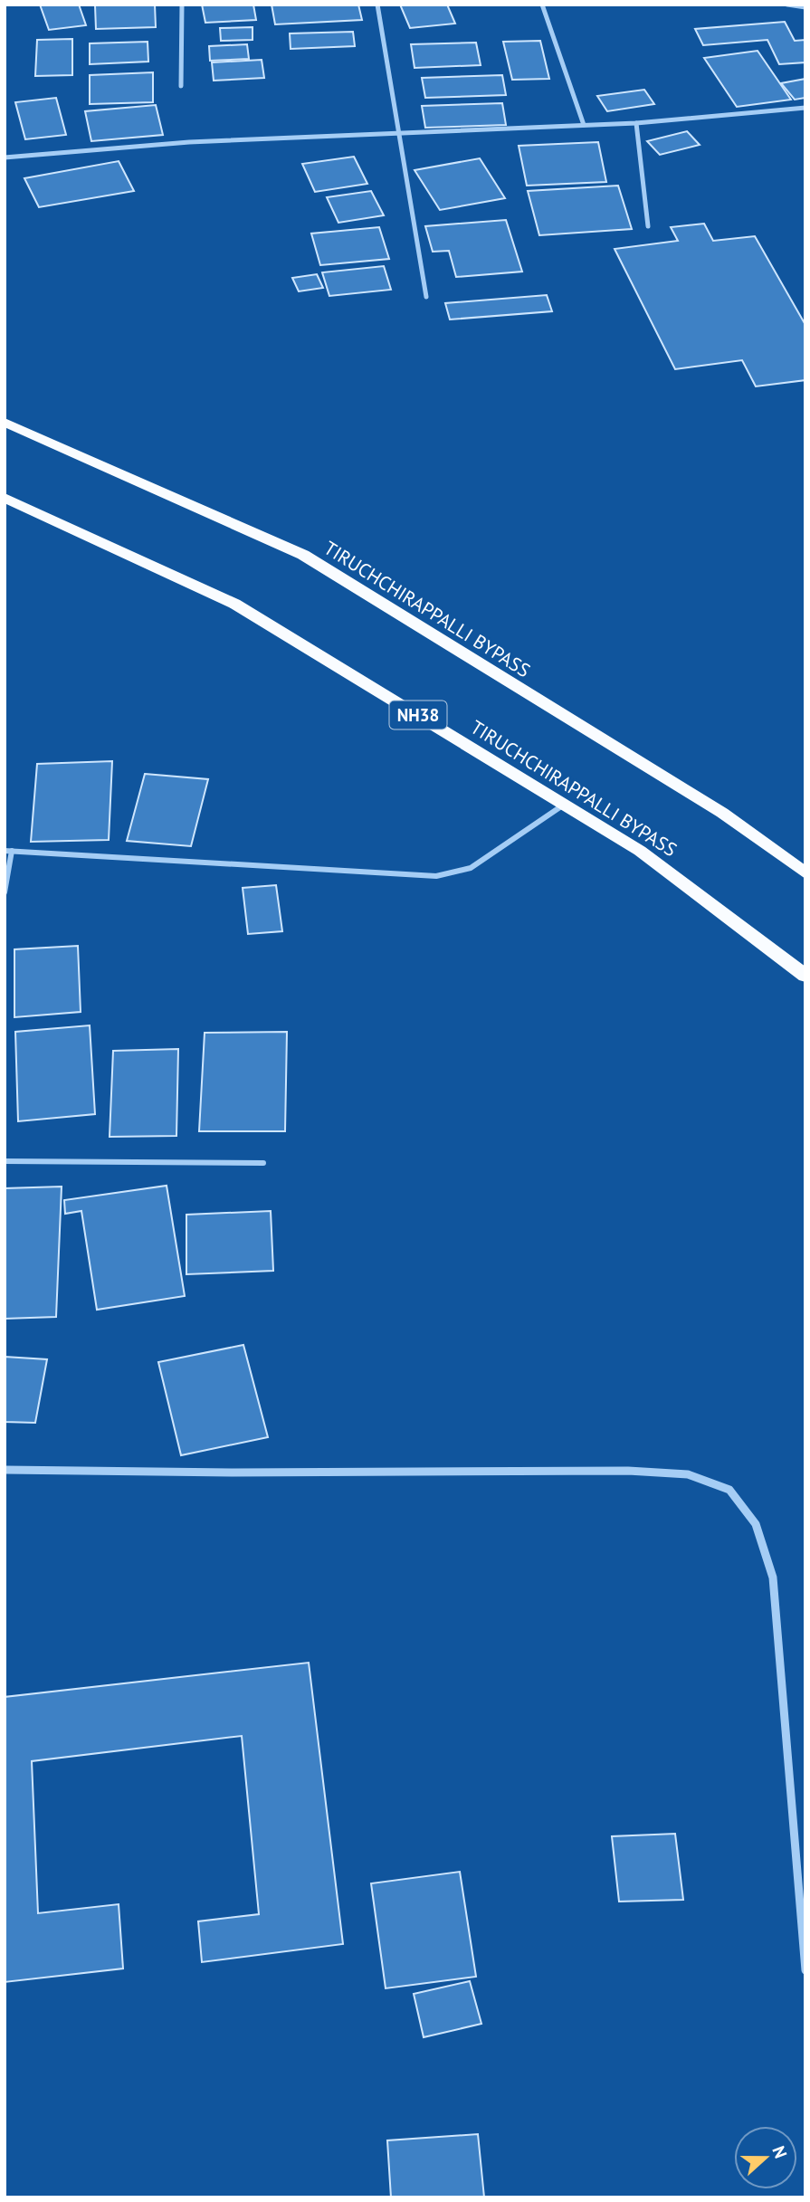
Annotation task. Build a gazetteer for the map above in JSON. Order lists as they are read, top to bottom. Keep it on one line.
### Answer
{"streets":{"highway":["TIRUCHCHIRAPPALLI BYPASS","NH38"]},"north":"right"}
